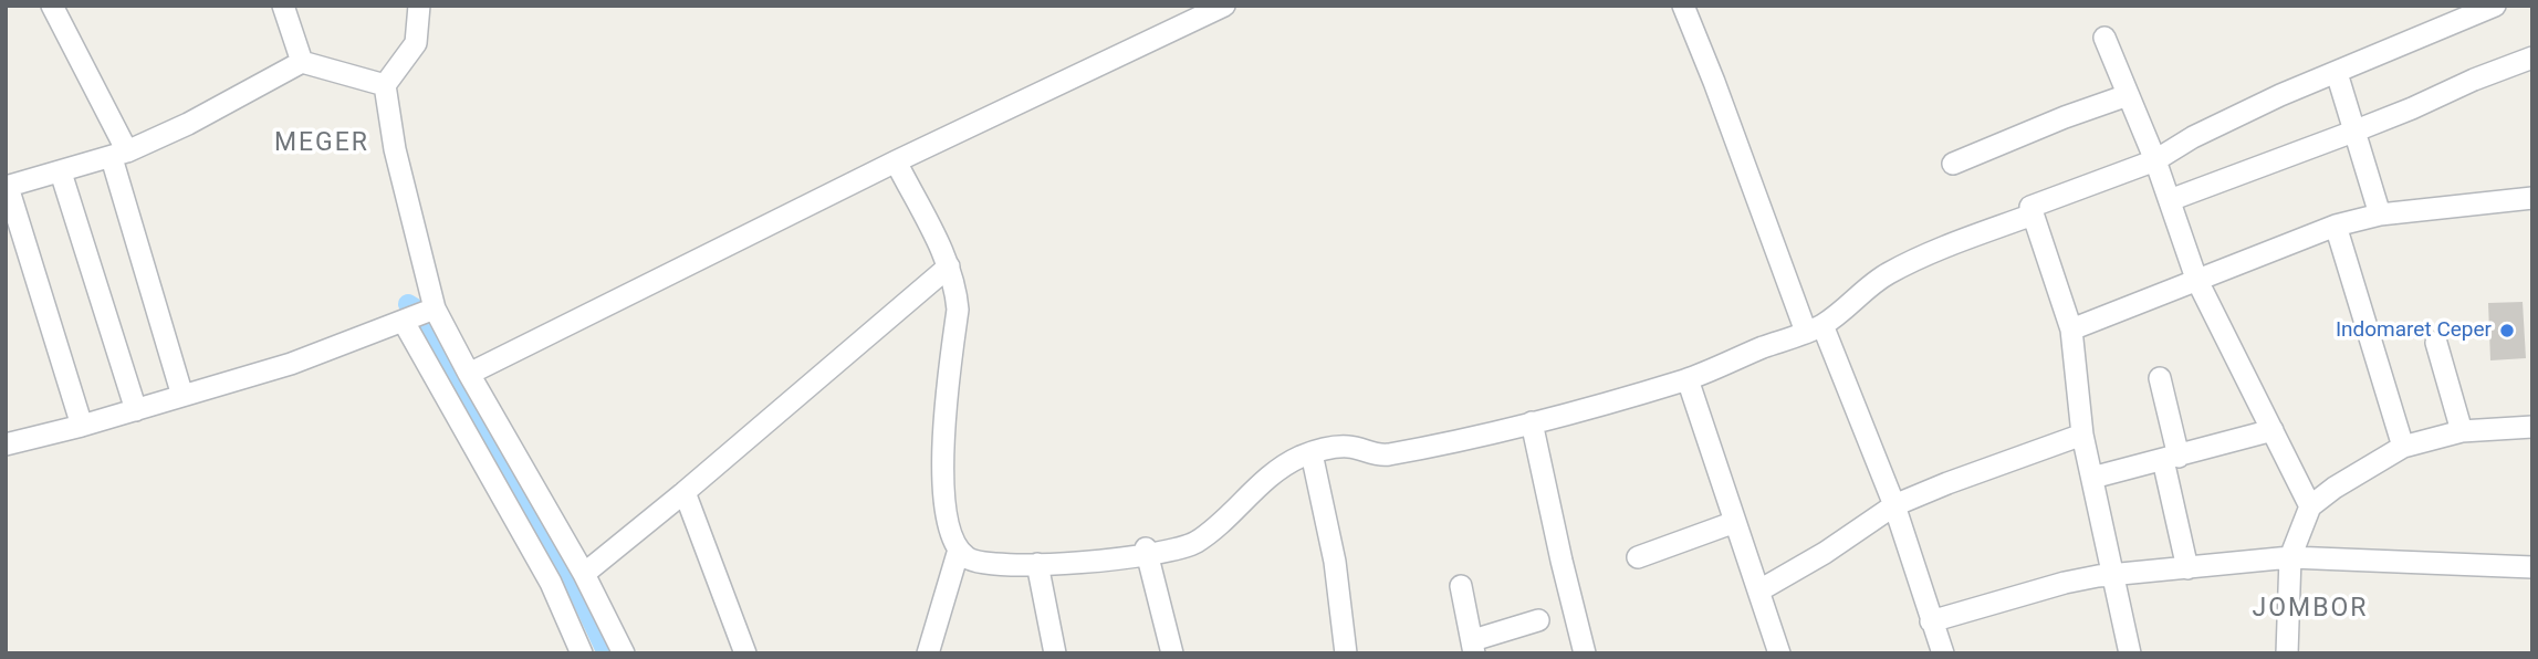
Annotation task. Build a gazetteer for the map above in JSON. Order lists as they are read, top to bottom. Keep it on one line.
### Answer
{"districts":["MEGER","JOMBOR"],"places":["Indomaret Ceper"]}
